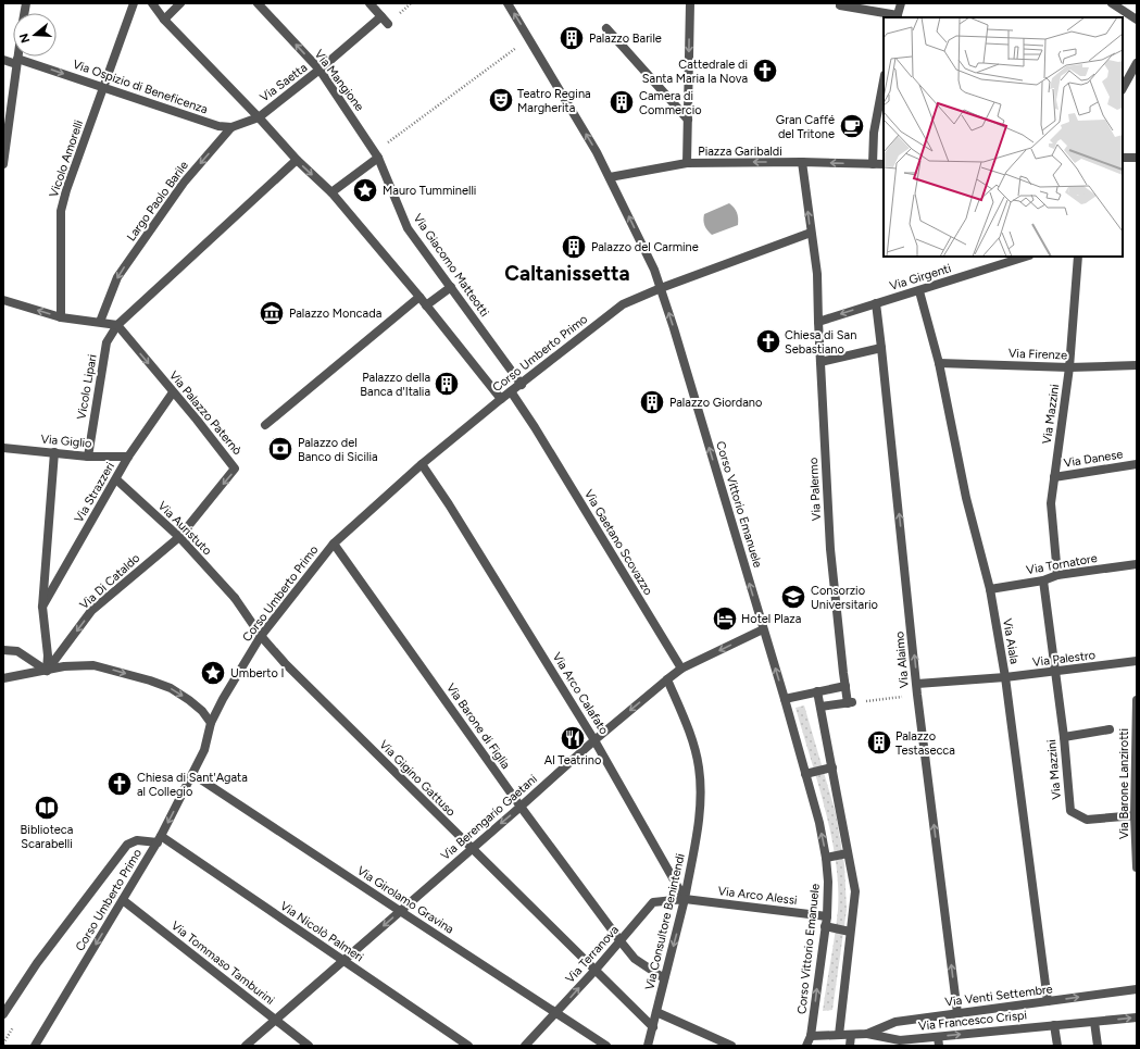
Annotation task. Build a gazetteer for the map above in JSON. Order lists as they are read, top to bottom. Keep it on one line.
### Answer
{"streets":{"street":["Via Mangione","Via Saetta","Via Ospizio di Beneficenza","Piazza Garibaldi","Vicolo Amorelli","Largo Paolo Barile","Via Giacomo Matteotti","Via Girgenti","Corso Umberto Primo","Via Firenze","Vicolo Lipari","Via Palazzo Paternò","Via Mazzini","Via Giglio","Via Danese","Via Palermo","Via Strazzeri","Corso Vittorio Emanuele","Via Auristuto","Via Gaetano Scovazzo","Via Tornatore","Via Di Cataldo","Via Aiala","Via Palestro","Via Alaimo","Via Arco Calafato","Via Barone di Figlia","Via Gigino Gattuso","Via Barone Lanzirotti","Via Berengario Gaetani","Via Arco Alessi","Via Girolamo Gravina","Via Consultore Benintendi","Via Nicolò Palmeri","Via Terranova","Via Tommaso Tamburini","Via Venti Settembre","Via Francesco Crispi"]},"crossings":[["Via Mangione","Via Saetta"],["Via Mangione","Via Giacomo Matteotti"],["Via Saetta","Largo Paolo Barile"],["Via Ospizio di Beneficenza","Vicolo Amorelli"],["Via Ospizio di Beneficenza","Largo Paolo Barile"],["Piazza Garibaldi","Corso Vittorio Emanuele"],["Via Giacomo Matteotti","Corso Umberto Primo"],["Via Girgenti","Via Palermo"],["Via Girgenti","Via Aiala"],["Via Girgenti","Via Alaimo"],["Corso Umberto Primo","Corso Vittorio Emanuele"],["Corso Umberto Primo","Via Auristuto"],["Corso Umberto Primo","Via Gaetano Scovazzo"],["Corso Umberto Primo","Via Arco Calafato"],["Corso Umberto Primo","Via Barone di Figlia"],["Corso Umberto Primo","Via Gigino Gattuso"],["Corso Umberto Primo","Via Girolamo Gravina"],["Corso Umberto Primo","Via Nicolò Palmeri"],["Corso Umberto Primo","Via Tommaso Tamburini"],["Via Firenze","Via Mazzini"],["Via Firenze","Via Aiala"],["Vicolo Lipari","Via Palazzo Paternò"],["Vicolo Lipari","Via Giglio"],["Via Palazzo Paternò","Via Strazzeri"],["Via Palazzo Paternò","Via Auristuto"],["Via Palazzo Paternò","Via Di Cataldo"],["Via Mazzini","Via Danese"],["Via Mazzini","Via Tornatore"],["Via Mazzini","Via Palestro"],["Via Mazzini","Via Barone Lanzirotti"],["Via Giglio","Via Strazzeri"],["Via Strazzeri","Via Auristuto"],["Corso Vittorio Emanuele","Via Berengario Gaetani"],["Corso Vittorio Emanuele","Via Arco Alessi"],["Corso Vittorio Emanuele","Via Francesco Crispi"],["Via Auristuto","Via Di Cataldo"],["Via Auristuto","Via Gigino Gattuso"],["Via Gaetano Scovazzo","Via Berengario Gaetani"],["Via Tornatore","Via Aiala"],["Via Aiala","Via Palestro"],["Via Aiala","Via Venti Settembre"],["Via Palestro","Via Alaimo"],["Via Alaimo","Via Venti Settembre"],["Via Arco Calafato","Via Berengario Gaetani"],["Via Arco Calafato","Via Arco Alessi"],["Via Arco Calafato","Via Consultore Benintendi"],["Via Arco Calafato","Via Terranova"],["Via Barone di Figlia","Via Berengario Gaetani"],["Via Barone di Figlia","Via Consultore Benintendi"],["Via Barone di Figlia","Via Terranova"],["Via Gigino Gattuso","Via Berengario Gaetani"],["Via Gigino Gattuso","Via Consultore Benintendi"],["Via Gigino Gattuso","Via Terranova"],["Via Berengario Gaetani","Via Girolamo Gravina"],["Via Berengario Gaetani","Via Consultore Benintendi"],["Via Berengario Gaetani","Via Nicolò Palmeri"],["Via Berengario Gaetani","Via Tommaso Tamburini"],["Via Arco Alessi","Via Consultore Benintendi"],["Via Arco Alessi","Via Terranova"],["Via Girolamo Gravina","Via Terranova"],["Via Consultore Benintendi","Via Terranova"],["Via Venti Settembre","Via Francesco Crispi"]],"one_way":["Via Ospizio di Beneficenza","Piazza Garibaldi","Via Palazzo Paternò","Corso Vittorio Emanuele","Via Di Cataldo","Via Alaimo","Via Berengario Gaetani","Via Francesco Crispi"],"districts":["Caltanissetta"],"places":{"building":["Palazzo Barile","Camera di Commercio","Palazzo del Carmine","Palazzo della Banca d'Italia","Palazzo Giordano","Palazzo Testasecca"],"church":["Cattedrale di Santa Maria la Nova","Chiesa di San Sebastiano","Chiesa di Sant'Agata al Collegio"],"theatre":["Teatro Regina Margherita"],"cafe":["Gran Caffé del Tritone"],"place":["Mauro Tumminelli","Umberto I"],"museum":["Palazzo Moncada"],"bank":["Palazzo del Banco di Sicilia"],"school or university":["Consorzio Universitario"],"hotel":["Hotel Plaza"],"restaurant":["Al Teatrino"],"library":["Biblioteca Scarabelli"]},"north":"left"}
